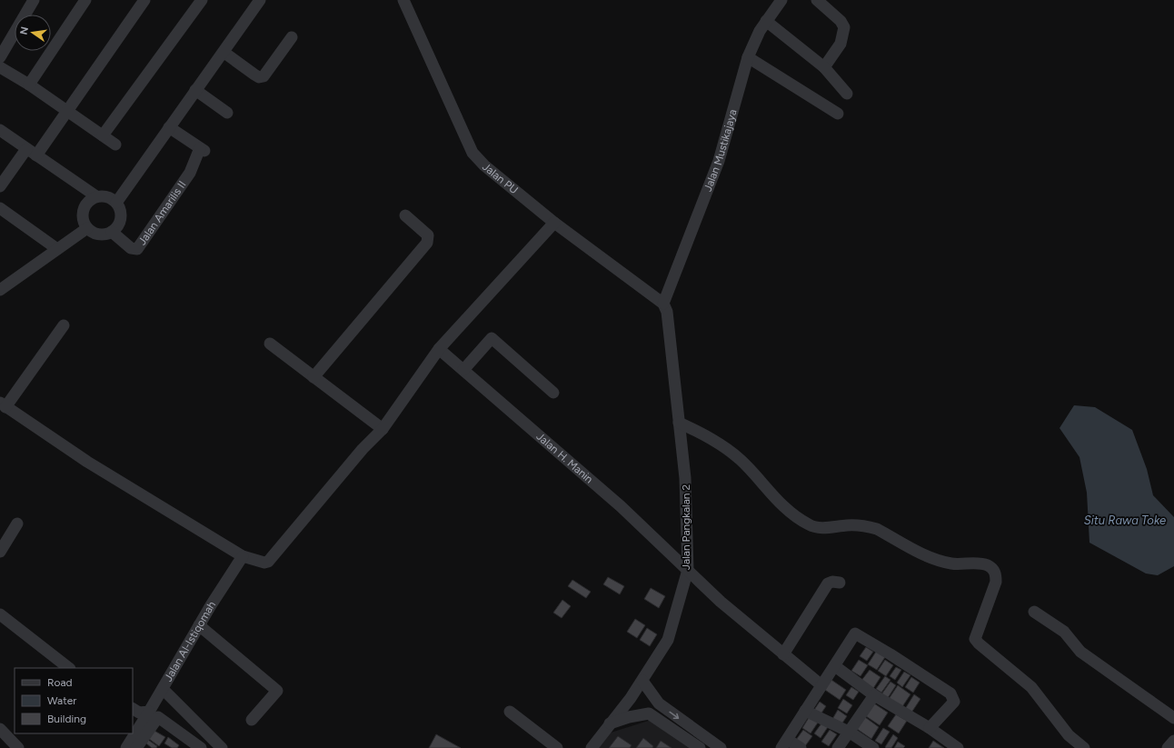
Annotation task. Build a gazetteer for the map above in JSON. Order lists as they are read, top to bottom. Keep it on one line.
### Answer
{"streets":{"street":["Jalan Mustikajaya","Jalan PU","Jalan Amarilis II","Jalan H. Manin","Jalan Pangkalan 2","Jalan Al-Istiqomah"]},"crossings":[["Jalan Mustikajaya","Jalan PU"],["Jalan Mustikajaya","Jalan Pangkalan 2"],["Jalan PU","Jalan Pangkalan 2"],["Jalan H. Manin","Jalan Pangkalan 2"]],"water":["Situ Rawa Toke"],"legend":["Road","Water","Building"],"north":"left"}
